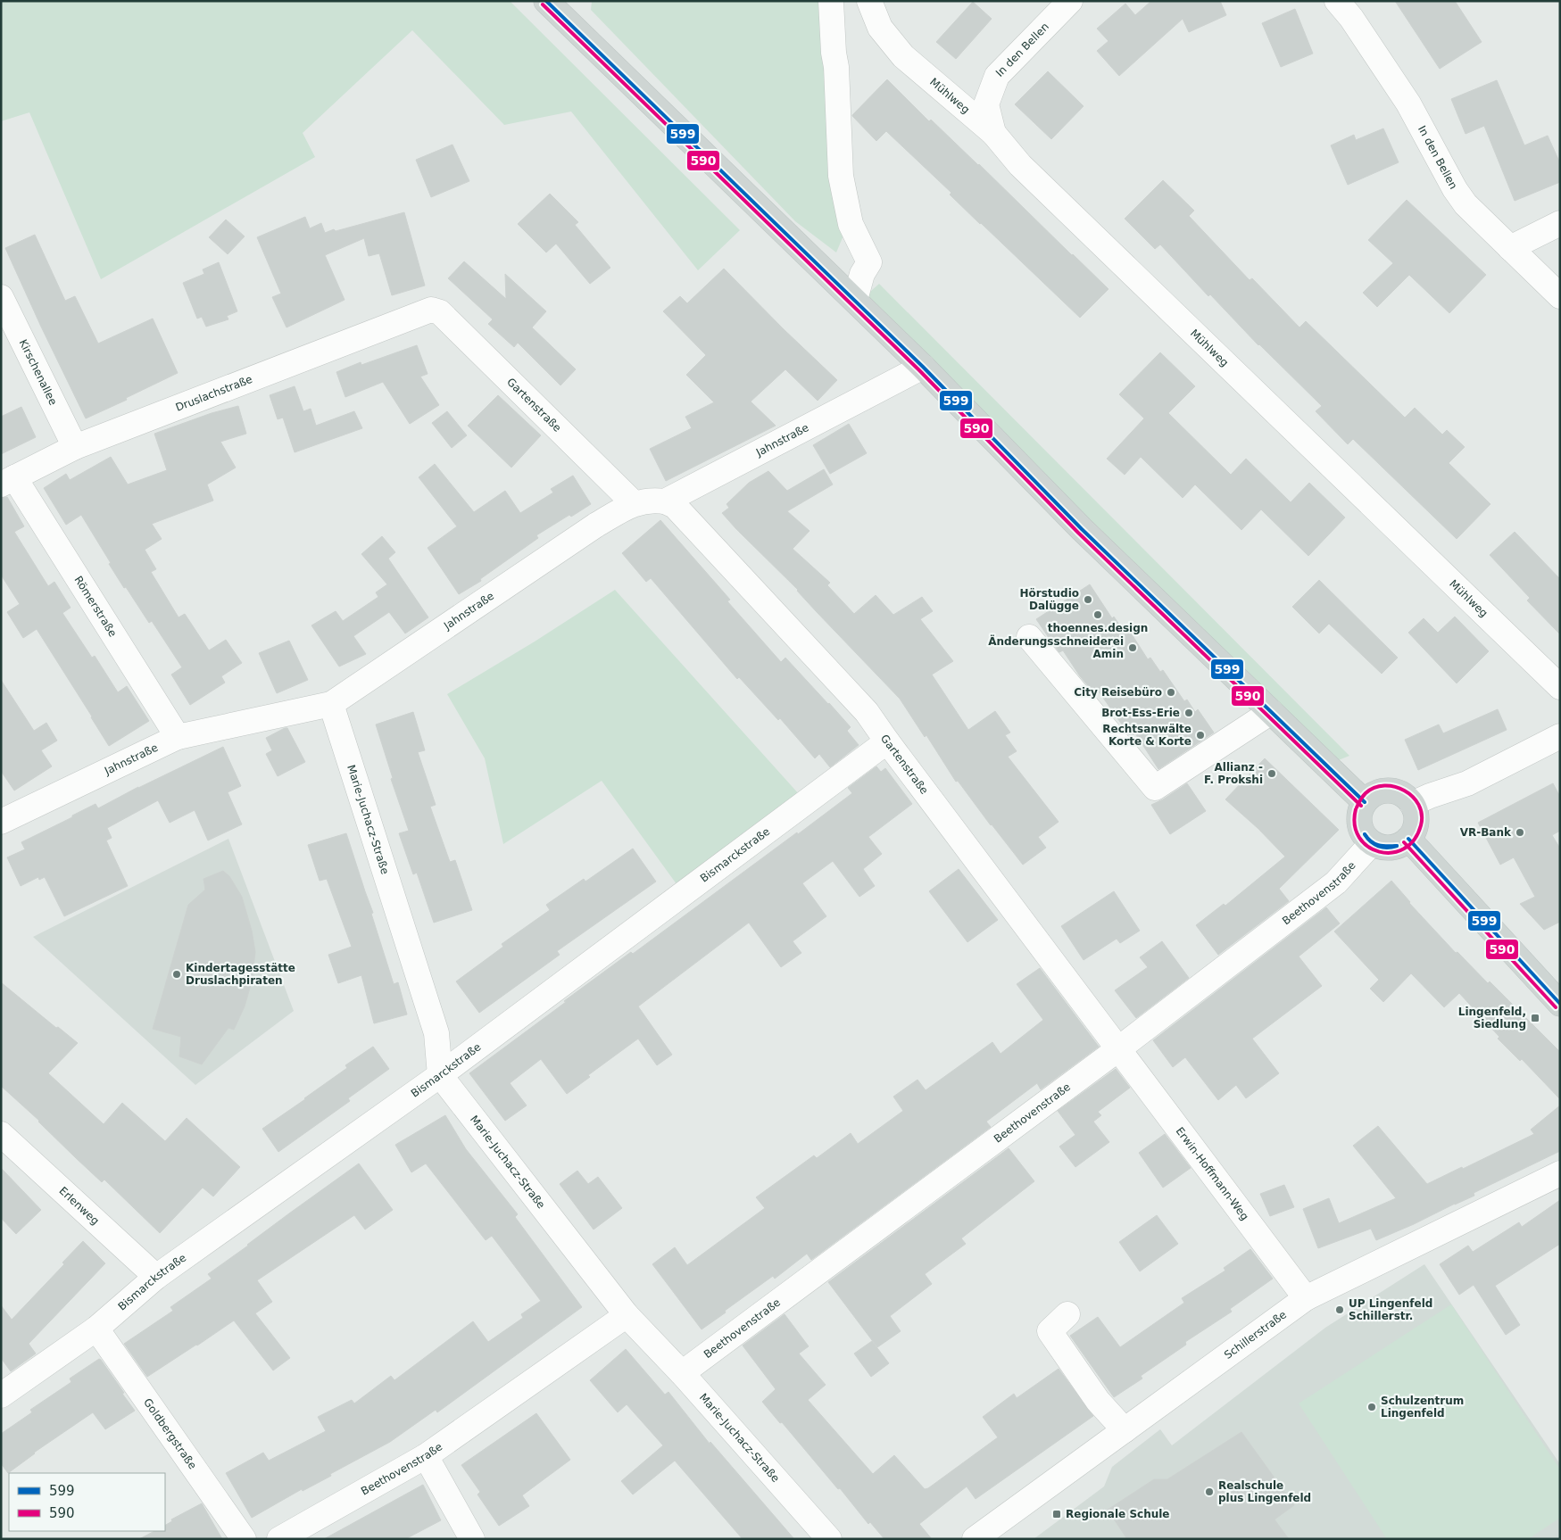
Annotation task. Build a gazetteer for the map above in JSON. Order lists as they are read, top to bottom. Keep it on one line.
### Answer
{"streets":{"street":["In den Bellen","Mühlweg","Kirschenallee","Druslachstraße","Gartenstraße","Jahnstraße","Römerstraße","Marie-Juchacz-Straße","Bismarckstraße","Beethovenstraße","Erwin-Hoffmann-Weg","Erlenweg","Schillerstraße","Goldbergstraße"]},"crossings":[["In den Bellen","Mühlweg"],["Kirschenallee","Druslachstraße"],["Druslachstraße","Gartenstraße"],["Druslachstraße","Römerstraße"],["Gartenstraße","Jahnstraße"],["Gartenstraße","Bismarckstraße"],["Gartenstraße","Beethovenstraße"],["Gartenstraße","Erwin-Hoffmann-Weg"],["Jahnstraße","Römerstraße"],["Jahnstraße","Marie-Juchacz-Straße"],["Marie-Juchacz-Straße","Bismarckstraße"],["Marie-Juchacz-Straße","Beethovenstraße"],["Bismarckstraße","Erlenweg"],["Bismarckstraße","Goldbergstraße"],["Beethovenstraße","Erwin-Hoffmann-Weg"],["Erwin-Hoffmann-Weg","Schillerstraße"]],"places":{"other":["Hörstudio Dalügge","thoennes.design","Änderungsschneiderei Amin","City Reisebüro","Brot-Ess-Erie","Rechtsanwälte Korte & Korte","Allianz - F. Prokshi","VR-Bank","Kindertagesstätte Druslachpiraten","UP Lingenfeld Schillerstr.","Schulzentrum Lingenfeld","Realschule plus Lingenfeld"],"transit":["Lingenfeld, Siedlung","Regionale Schule"]},"lines":["transit line 599","transit line 590"],"legend":["599","590"]}
